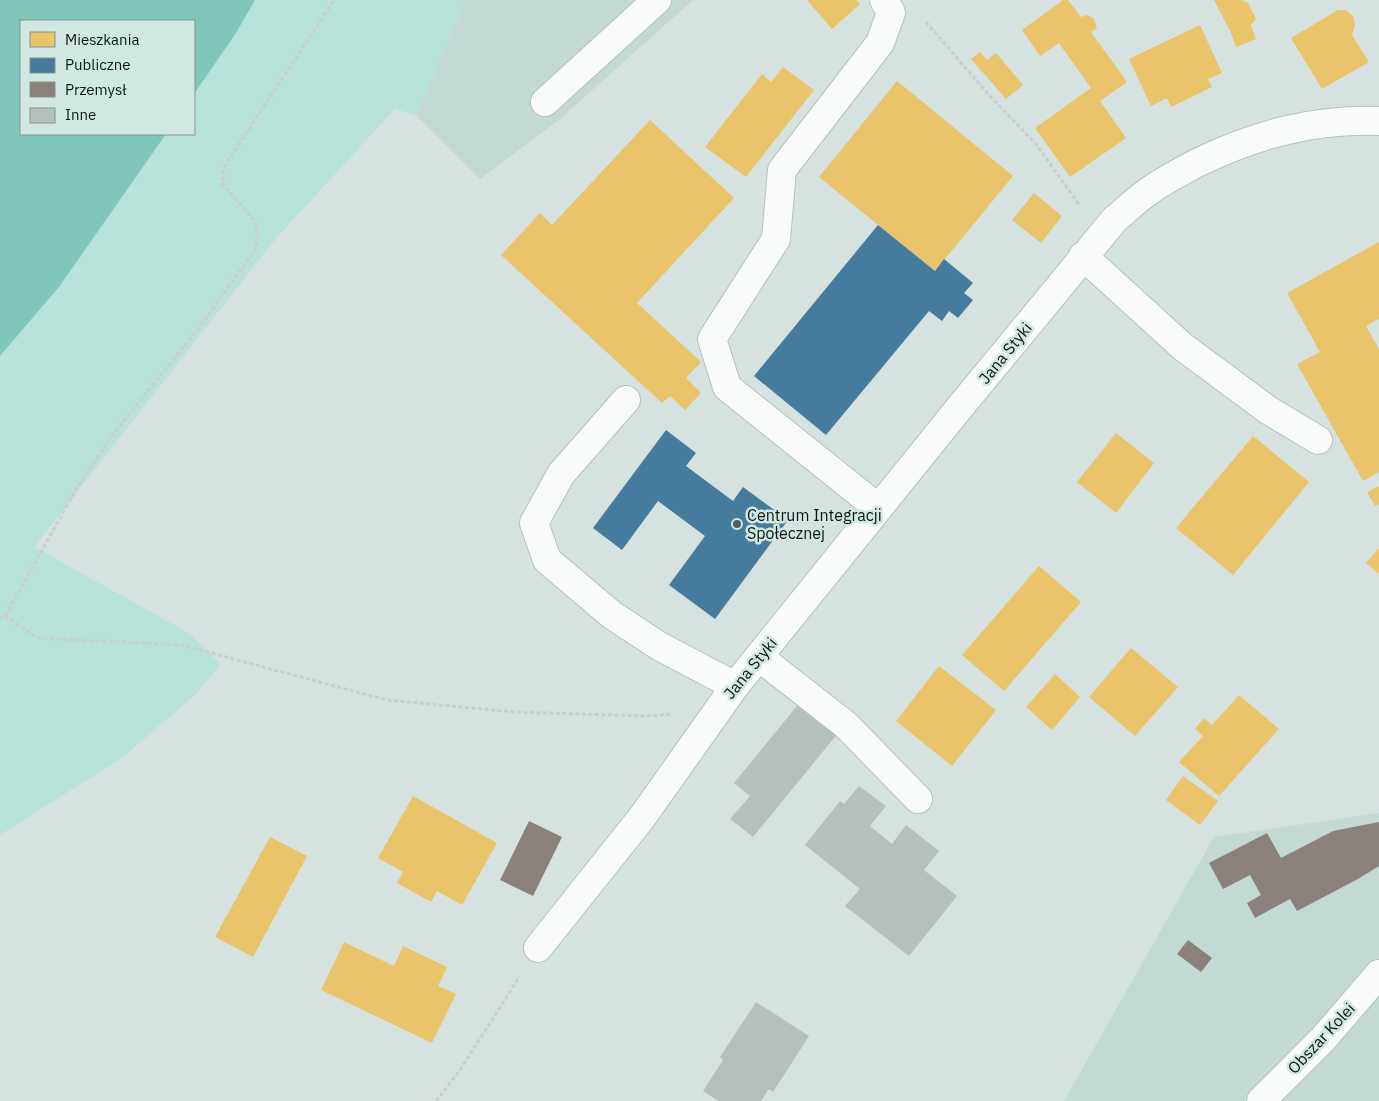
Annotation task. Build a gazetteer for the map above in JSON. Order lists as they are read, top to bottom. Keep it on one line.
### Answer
{"streets":{"street":["Jana Styki","Obszar Kolei"]},"places":["Centrum Integracji Społecznej"],"legend":["Mieszkania","Publiczne","Przemysł","Inne"]}
